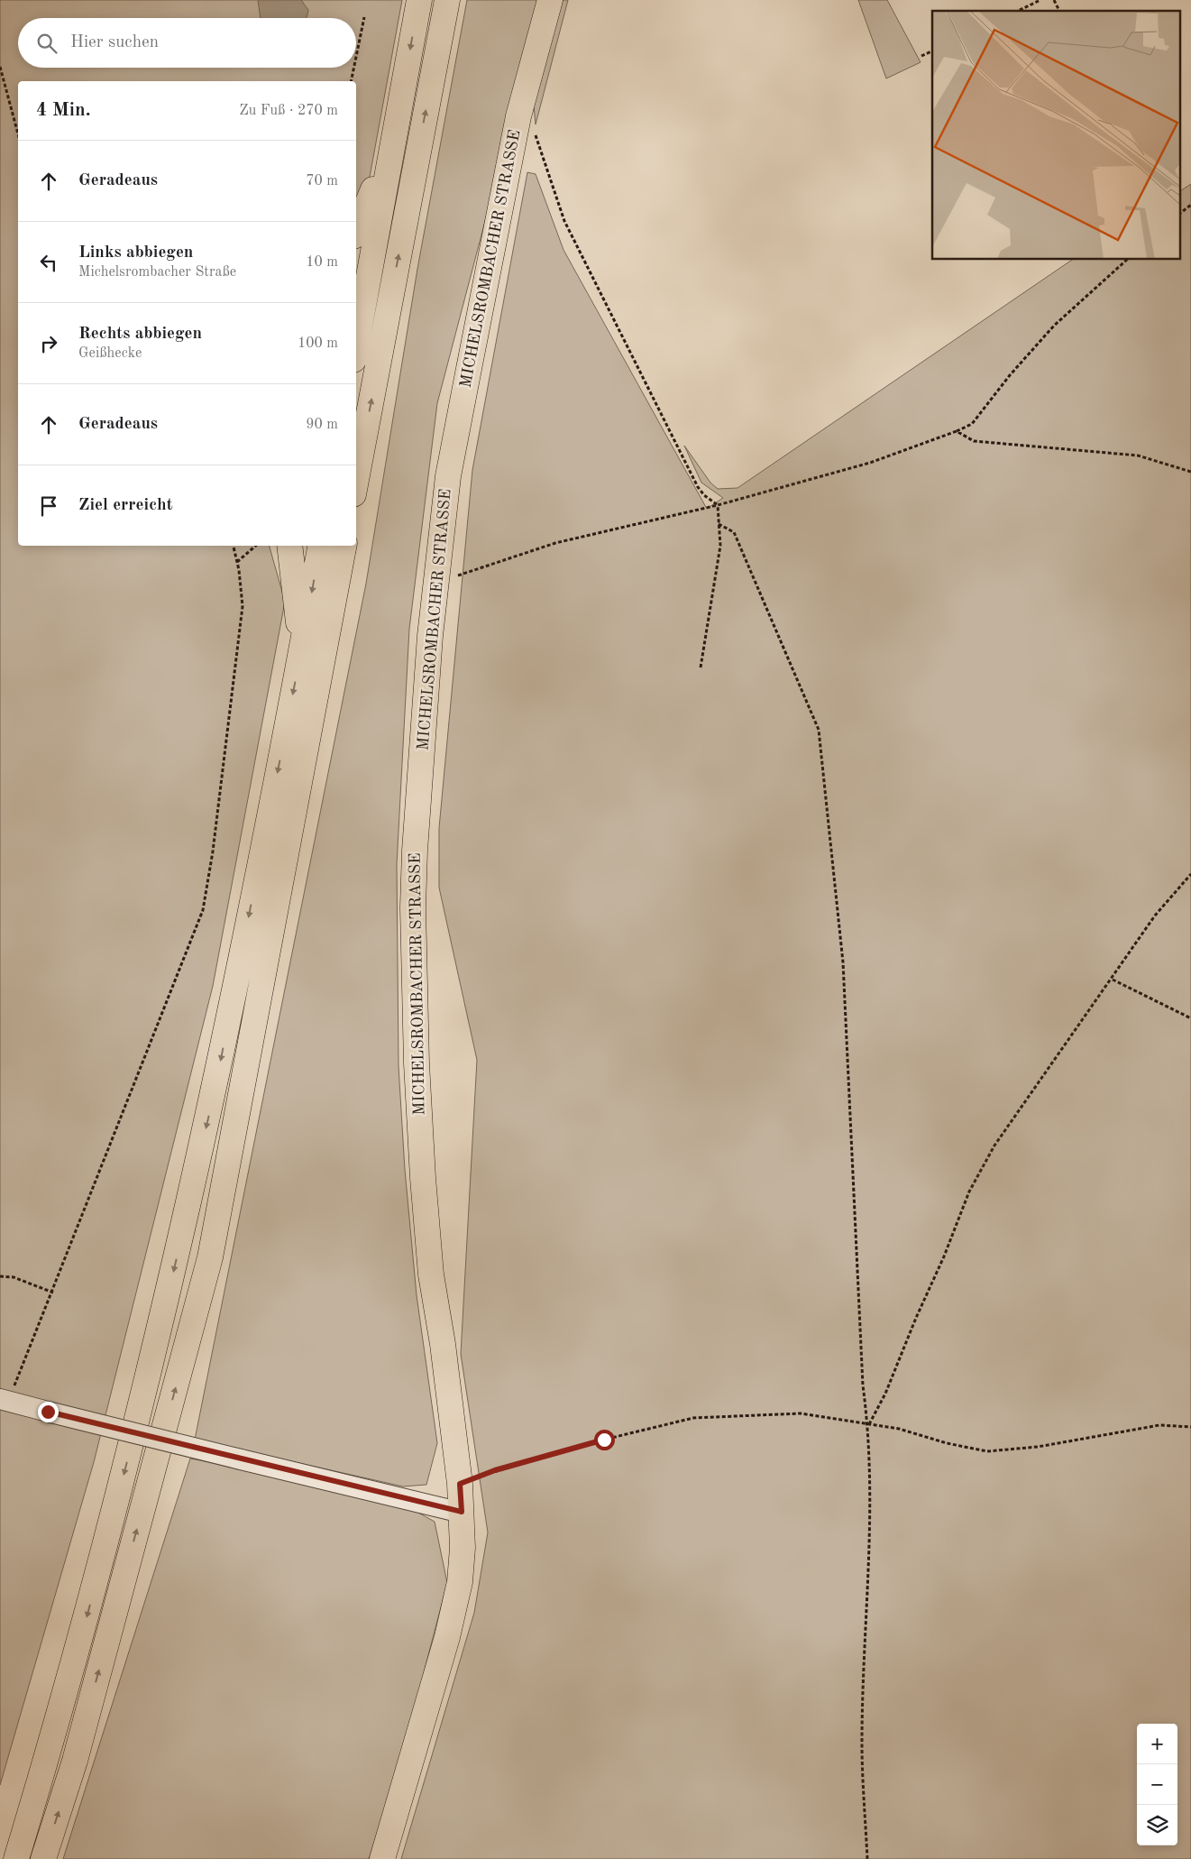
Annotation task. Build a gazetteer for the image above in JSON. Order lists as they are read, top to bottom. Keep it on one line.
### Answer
{"streets":{"main road":["MICHELSROMBACHER STRASSE"]},"page":{"search":"Hier suchen","heading":["4 Min.","Zu Fuß · 270 m"],"list":[["Geradeaus","70 m"],["Links abbiegen","Michelsrombacher Straße","10 m"],["Rechts abbiegen","Geißhecke","100 m"],["Geradeaus","90 m"],"Ziel erreicht"],"map_buttons":["+","−"]}}
